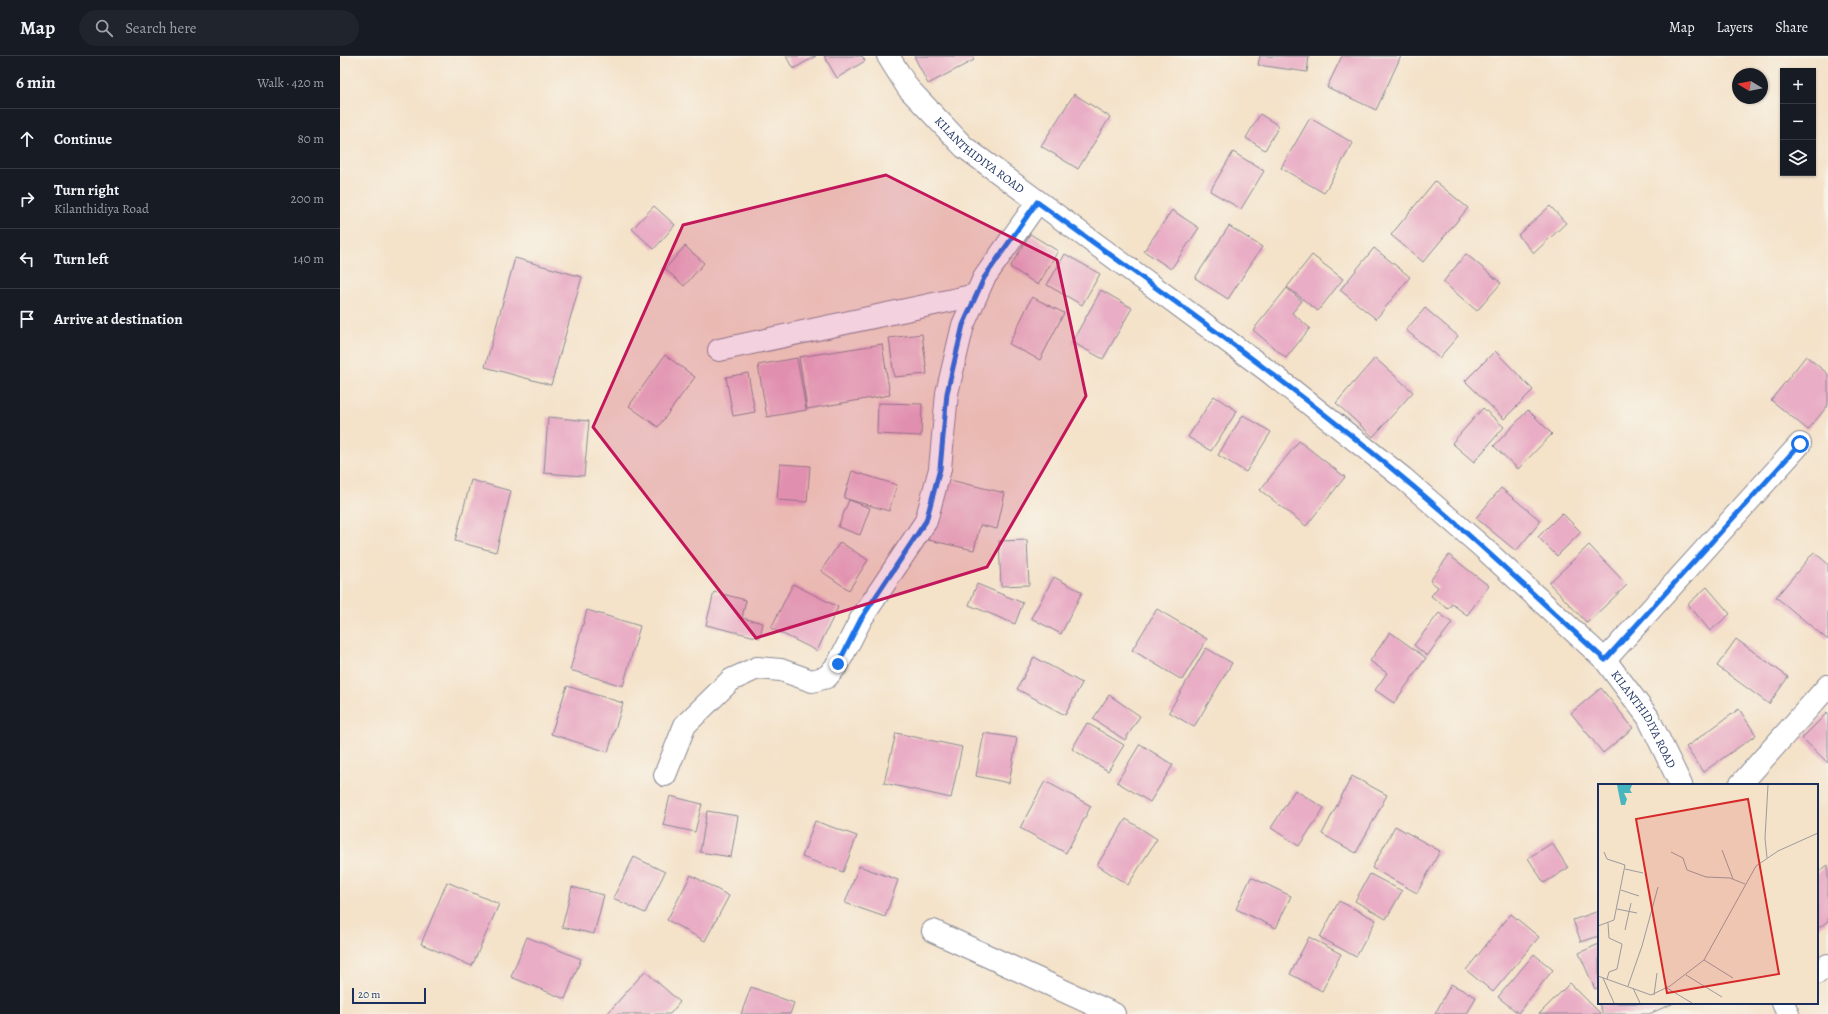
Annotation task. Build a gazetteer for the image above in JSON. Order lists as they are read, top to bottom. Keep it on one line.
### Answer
{"streets":{"street":["KILANTHIDIYA ROAD"]},"scale_bar":"20 m","north":"left","page":{"header":"Map","search":"Search here","nav":["Map","Layers","Share"],"heading":["6 min","Walk · 420 m"],"map_buttons":["+","−"],"list":[["Continue","80 m"],["Turn right","Kilanthidiya Road","200 m"],["Turn left","140 m"],"Arrive at destination"],"scale":"20 m"}}
